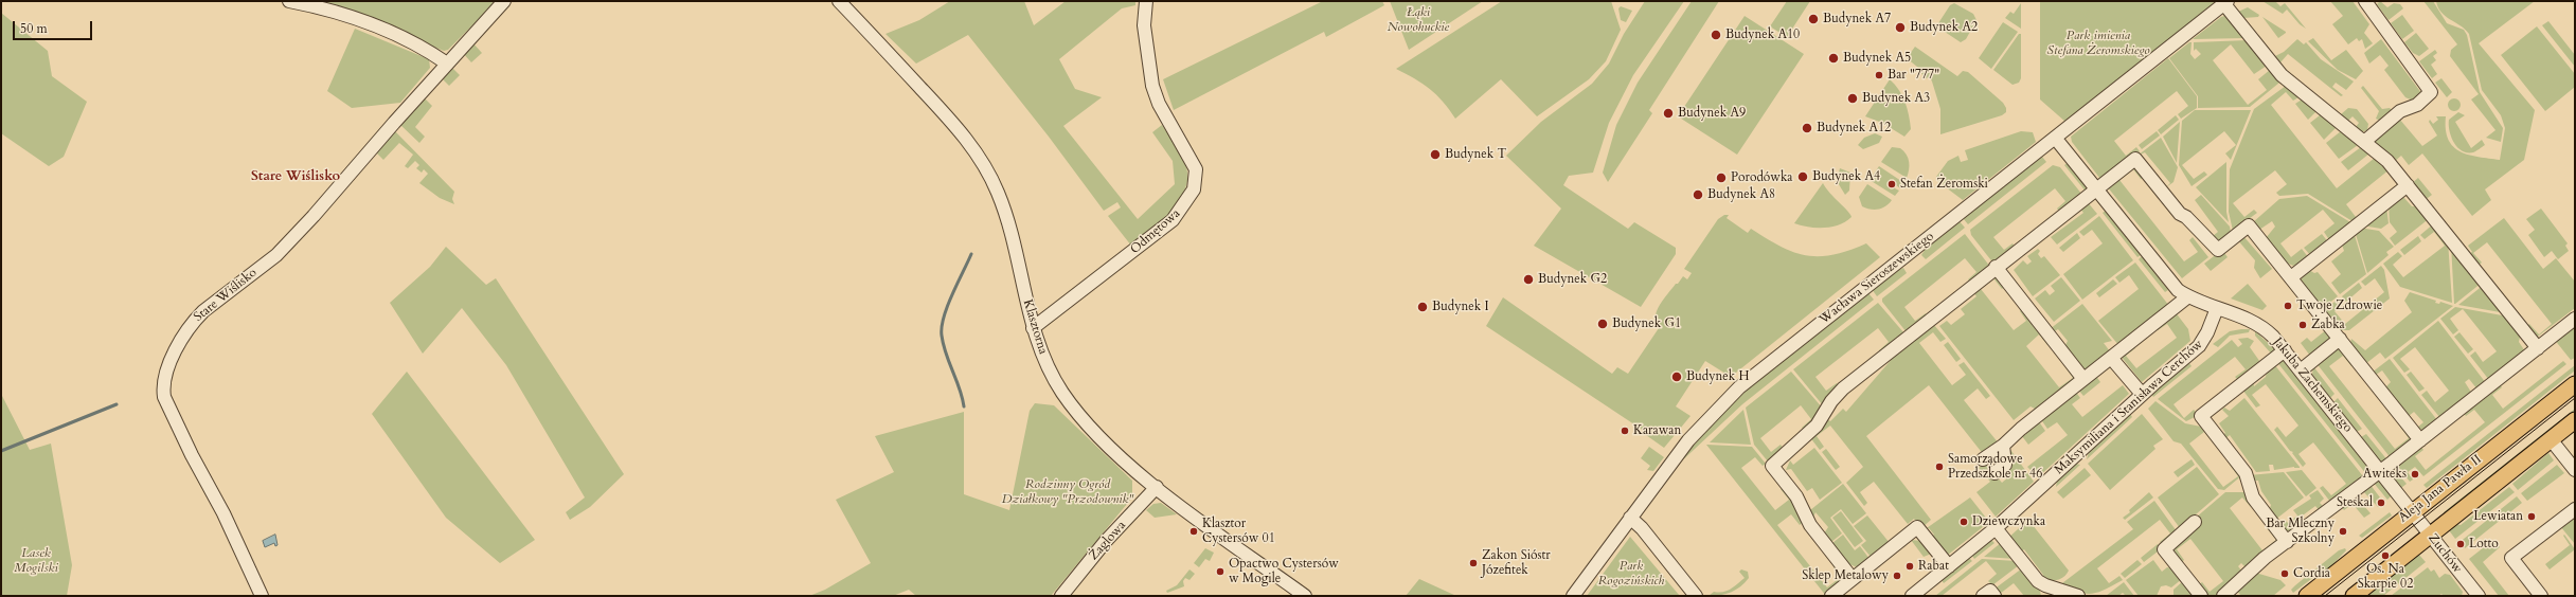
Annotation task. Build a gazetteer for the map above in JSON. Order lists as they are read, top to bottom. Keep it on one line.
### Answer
{"streets":{"main road":["Aleja Jana Pawła II"],"street":["Odmętowa","Wacława Sieroszewskiego","Stare Wiślisko","Klasztorna","Jakuba Zachemskiego","Maksymiliana i Stanisława Cerchów","Żaglowa","Zuchów"]},"crossings":[["Odmętowa","Klasztorna"],["Wacława Sieroszewskiego","Jakuba Zachemskiego"],["Klasztorna","Żaglowa"],["Jakuba Zachemskiego","Maksymiliana i Stanisława Cerchów"],["Jakuba Zachemskiego","Aleja Jana Pawła II"],["Jakuba Zachemskiego","Zuchów"],["Aleja Jana Pawła II","Zuchów"]],"districts":["Stare Wiślisko"],"parks":["Łąki Nowohuckie","Park imienia Stefana Żeromskiego","Rodzinny Ogród Działkowy \"Przodownik\"","Lasek Mogilski","Park Rogozińskich"],"places":["Budynek A7","Budynek A2","Budynek A10","Budynek A5","Bar \"777\"","Budynek A3","Budynek A9","Budynek A12","Budynek T","Budynek A4","Porodówka","Stefan Żeromski","Budynek A8","Budynek G2","Twoje Zdrowie","Budynek I","Budynek G1","Żabka","Budynek H","Karawan","Samorządowe Przedszkole nr 46","Awiteks","Steskal","Lewiatan","Dziewczynka","Klasztor Cystersów 01","Bar Mleczny Szkolny","Lotto","Os. Na Skarpie 02","Zakon Sióstr Józefitek","Rabat","Opactwo Cystersów w Mogile","Cordia","Sklep Metalowy"],"scale_bar":"50 m"}
